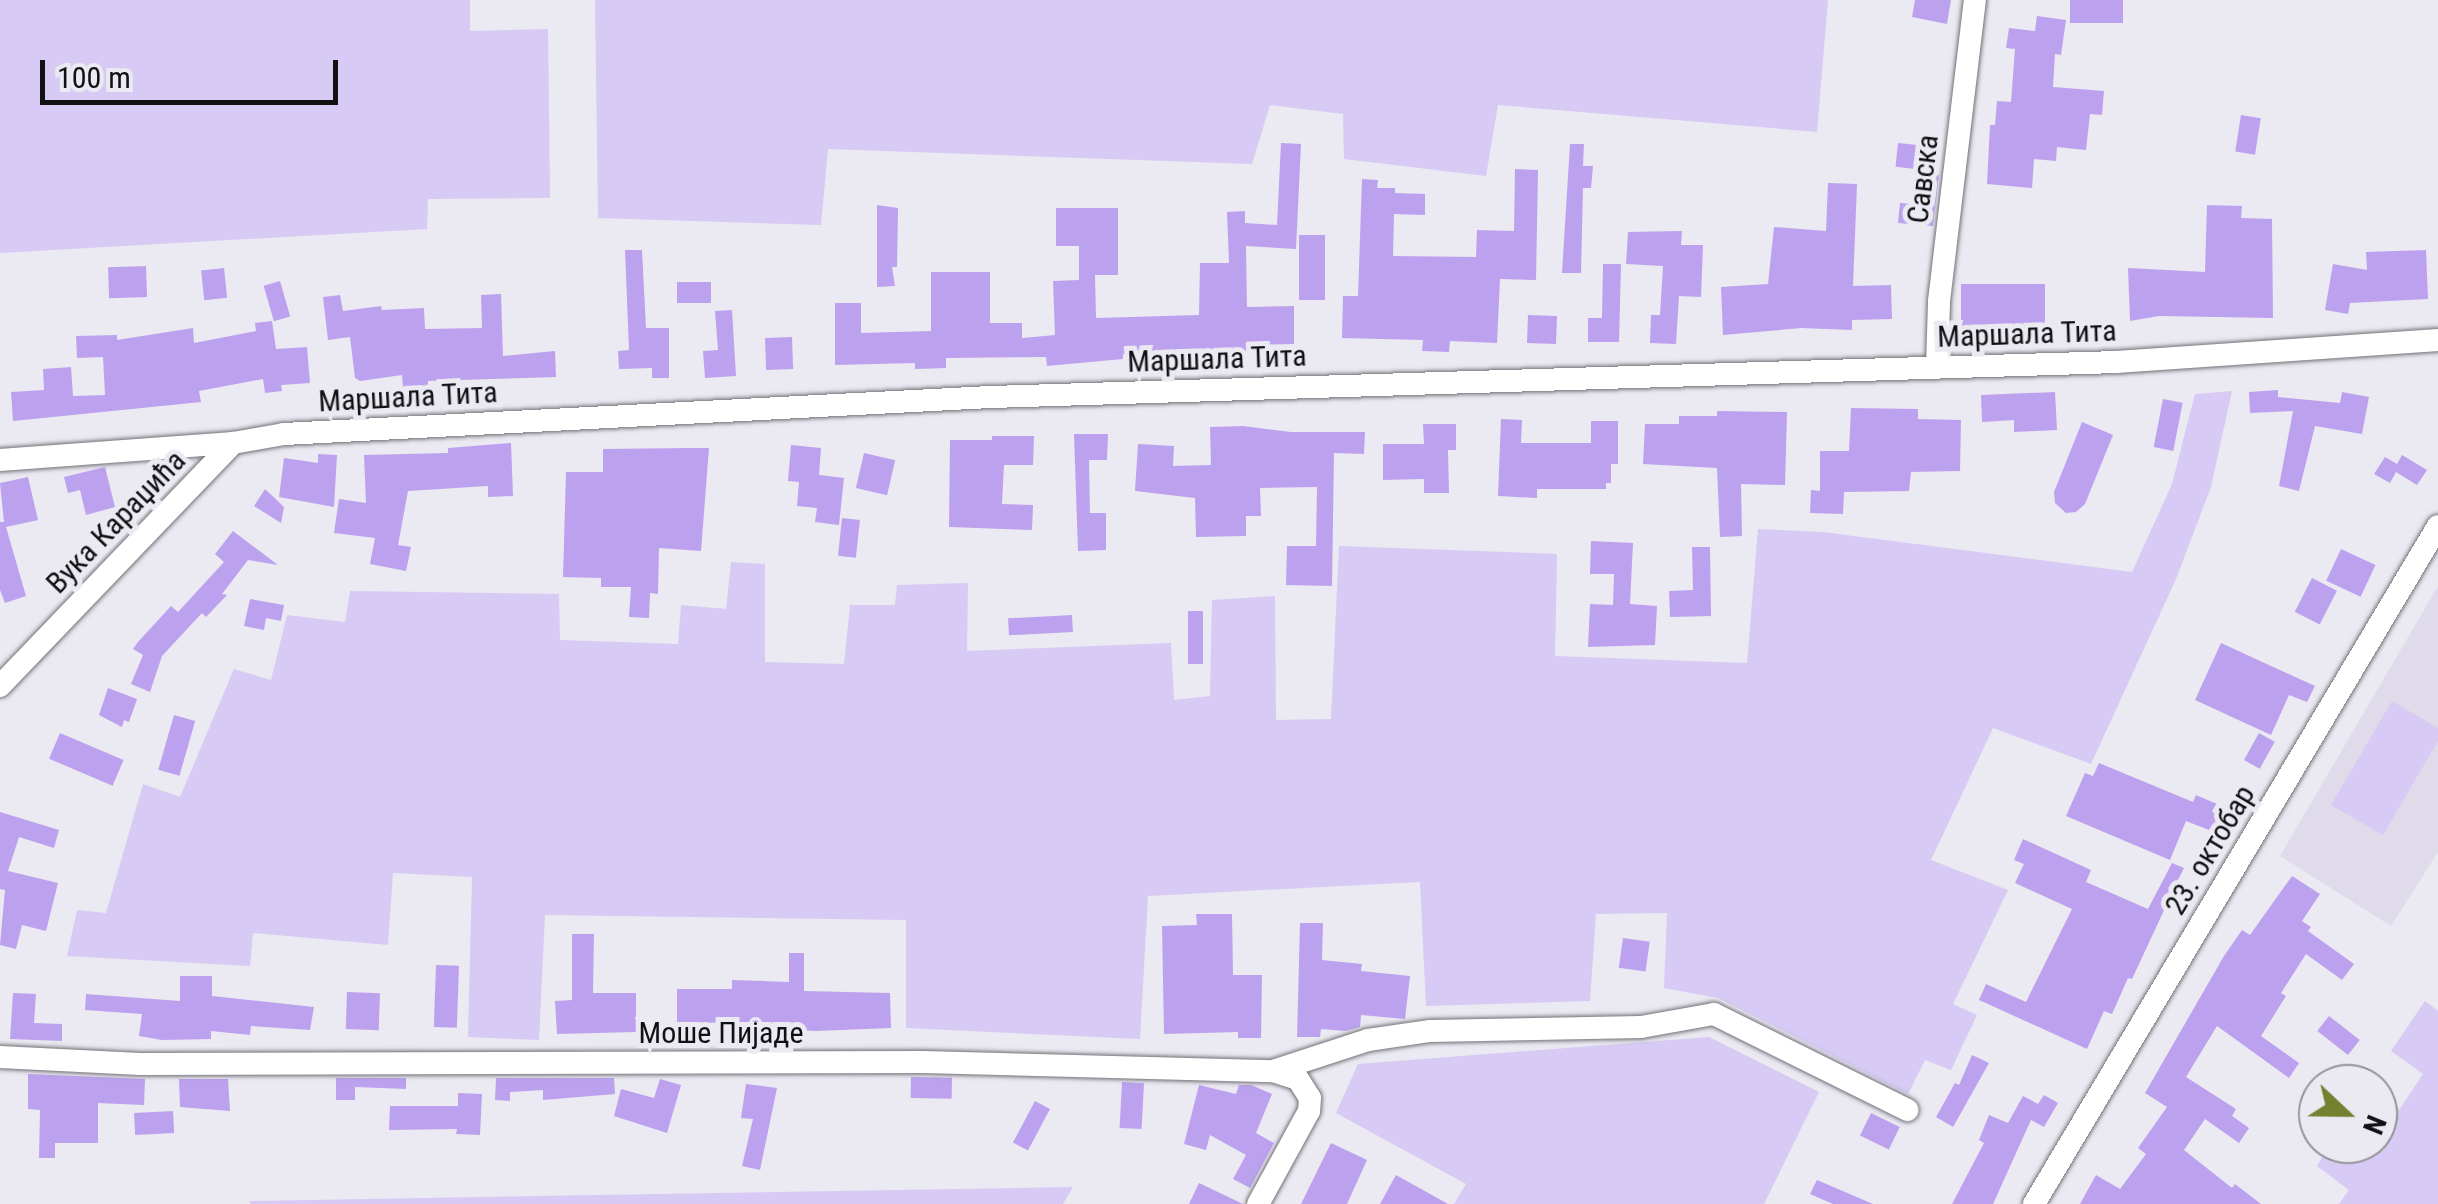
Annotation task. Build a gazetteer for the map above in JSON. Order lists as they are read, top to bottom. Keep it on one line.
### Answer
{"streets":{"street":["Савска","Маршала Тита","Вука Караџића","23. октобар","Моше Пијаде"]},"crossings":[["Савска","Маршала Тита"],["Маршала Тита","Вука Караџића"]],"scale_bar":"100 m","north":"right"}
